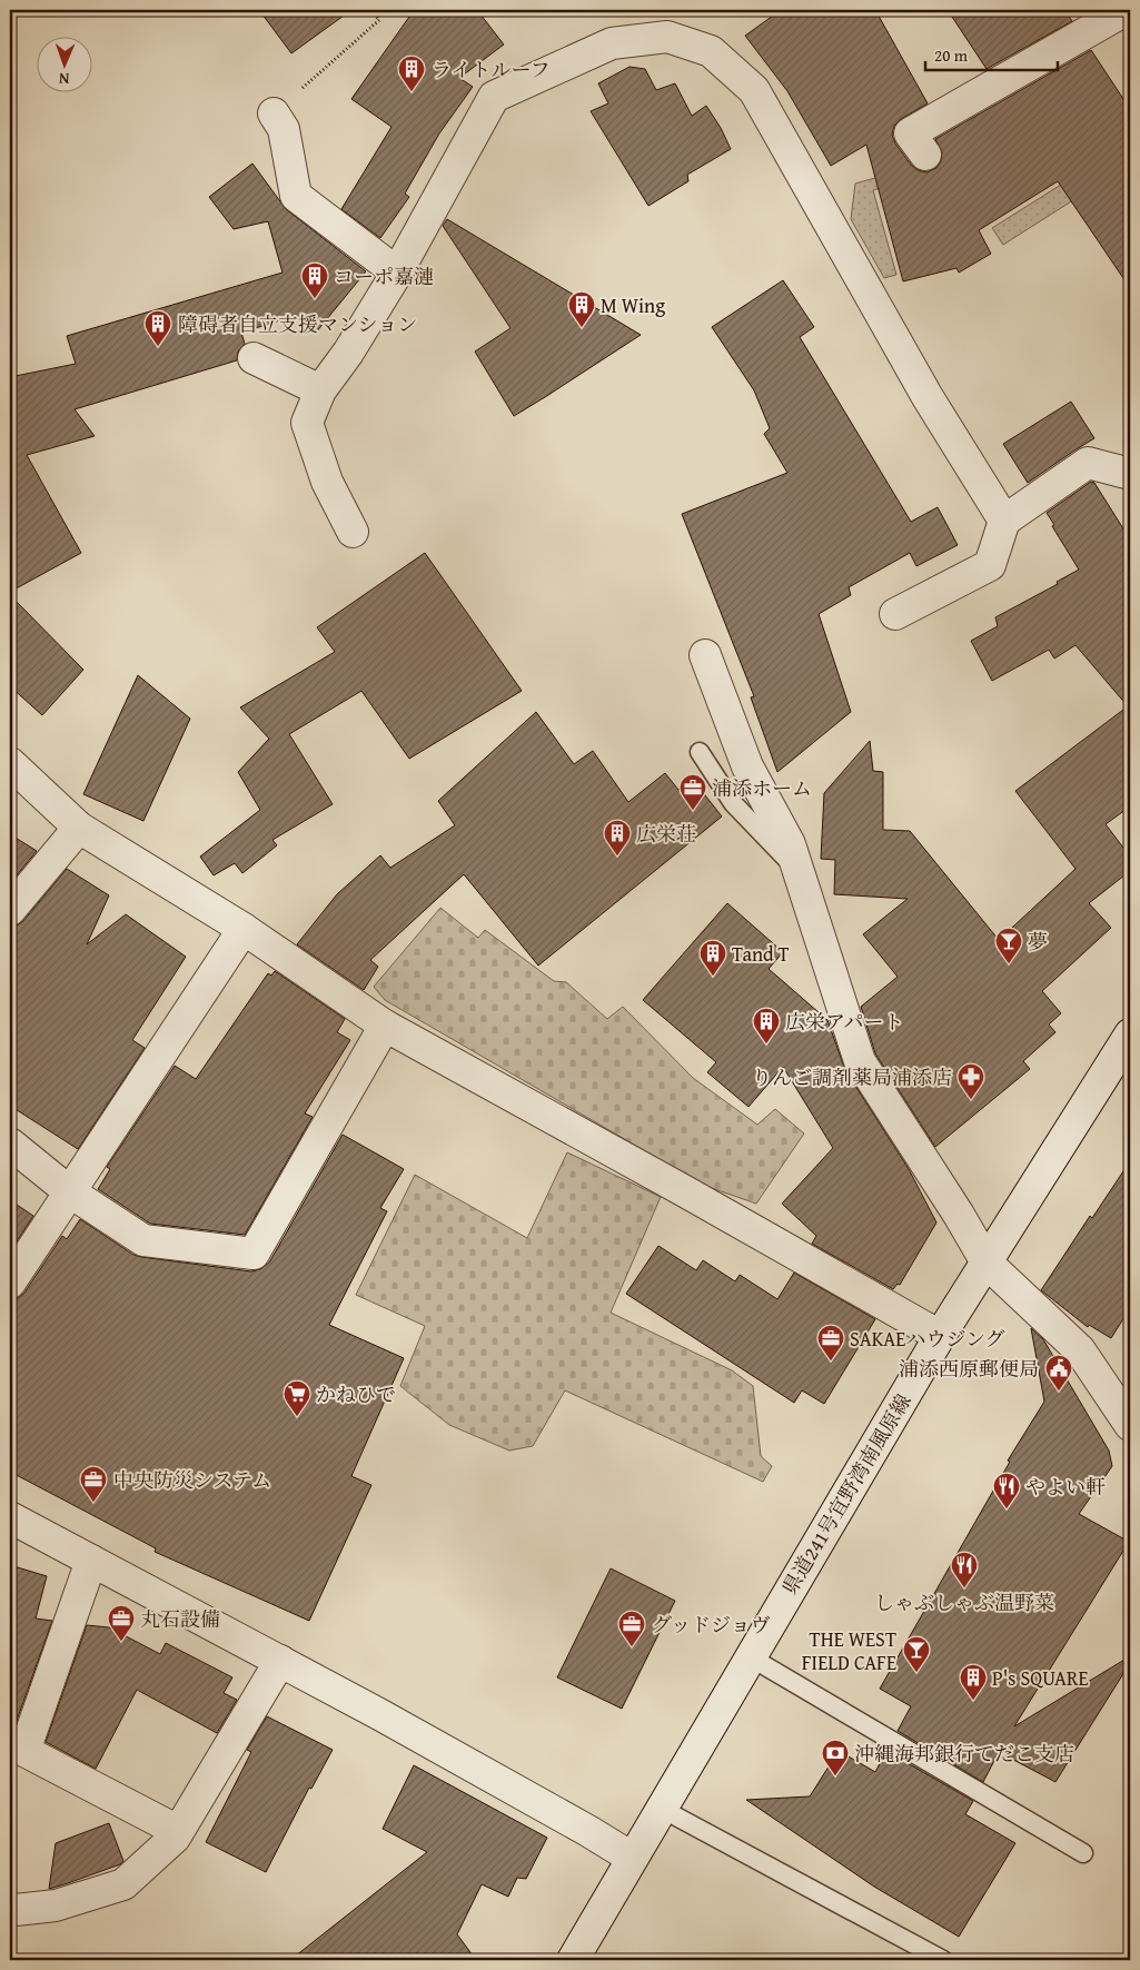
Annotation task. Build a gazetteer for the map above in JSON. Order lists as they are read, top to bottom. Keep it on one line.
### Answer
{"streets":{"street":["県道241号宜野湾南風原線"]},"places":{"building":["ライトルーフ","コーポ嘉漣","M Wing","障碍者自立支援マンション","広栄荘","Tand T","広栄アパート","P's SQUARE"],"office":["浦添ホーム","SAKAEハウジング","中央防災システム","丸石設備","グッドジョヴ"],"bar":["夢","THE WEST FIELD CAFE"],"pharmacy":["りんご調剤薬局浦添店"],"public building":["浦添西原郵便局"],"supermarket":["かねひで"],"restaurant":["やよい軒","しゃぶしゃぶ温野菜"],"bank":["沖縄海邦銀行てだこ支店"]},"scale_bar":"20 m","north":"bottom"}
